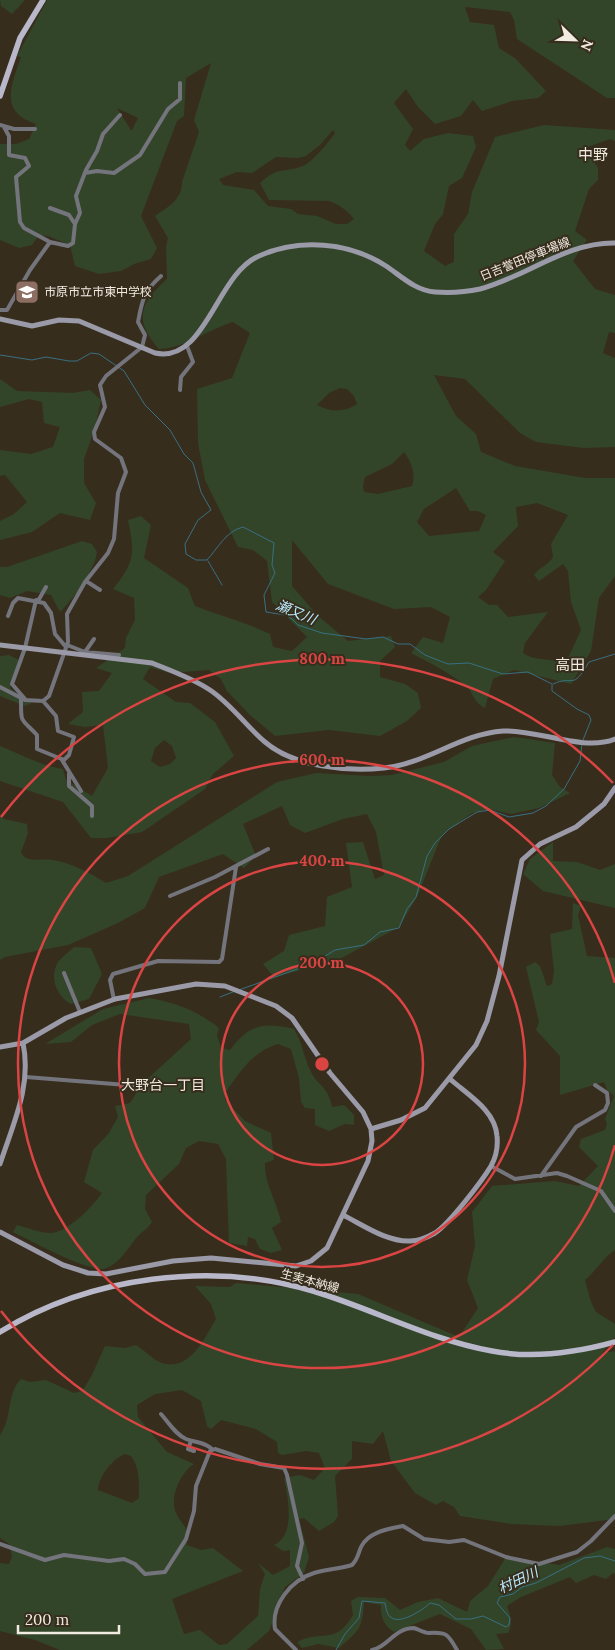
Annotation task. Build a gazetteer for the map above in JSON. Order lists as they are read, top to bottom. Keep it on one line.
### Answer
{"streets":{"main road":["生実本納線"],"street":["日吉誉田停車場線"]},"districts":["中野","高田","大野台一丁目"],"water":["瀬又川","村田川"],"places":{"school or university":["市原市立市東中学校"]},"scale_bar":"200 m","north":"bottom right","rings":["800 m","600 m","400 m","200 m"]}
